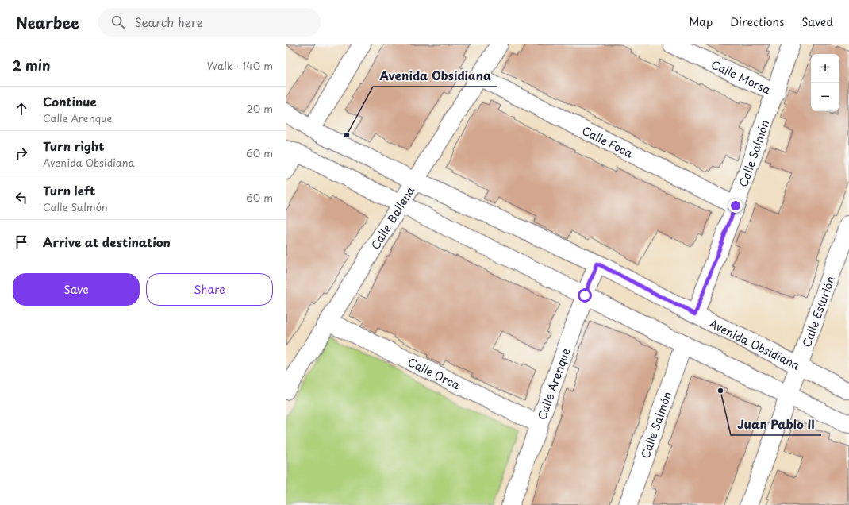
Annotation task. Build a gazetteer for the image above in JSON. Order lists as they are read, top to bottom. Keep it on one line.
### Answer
{"streets":{"street":["Calle Morsa","Calle Foca","Calle Salmón","Calle Ballena","Calle Esturión","Avenida Obsidiana","Calle Orca","Calle Arenque"]},"crossings":[["Calle Morsa","Calle Salmón"],["Calle Foca","Calle Salmón"],["Calle Foca","Calle Ballena"],["Calle Salmón","Avenida Obsidiana"],["Calle Ballena","Avenida Obsidiana"],["Calle Ballena","Calle Orca"],["Calle Esturión","Avenida Obsidiana"],["Avenida Obsidiana","Calle Arenque"],["Calle Orca","Calle Arenque"]],"places":["Avenida Obsidiana","Juan Pablo II"],"page":{"header":"Nearbee","search":"Search here","nav":["Map","Directions","Saved"],"heading":["2 min","Walk · 140 m"],"map_buttons":["+","−"],"list":[["Continue","Calle Arenque","20 m"],["Turn right","Avenida Obsidiana","60 m"],["Turn left","Calle Salmón","60 m"],"Arrive at destination"],"buttons":["Save","Share"]}}
